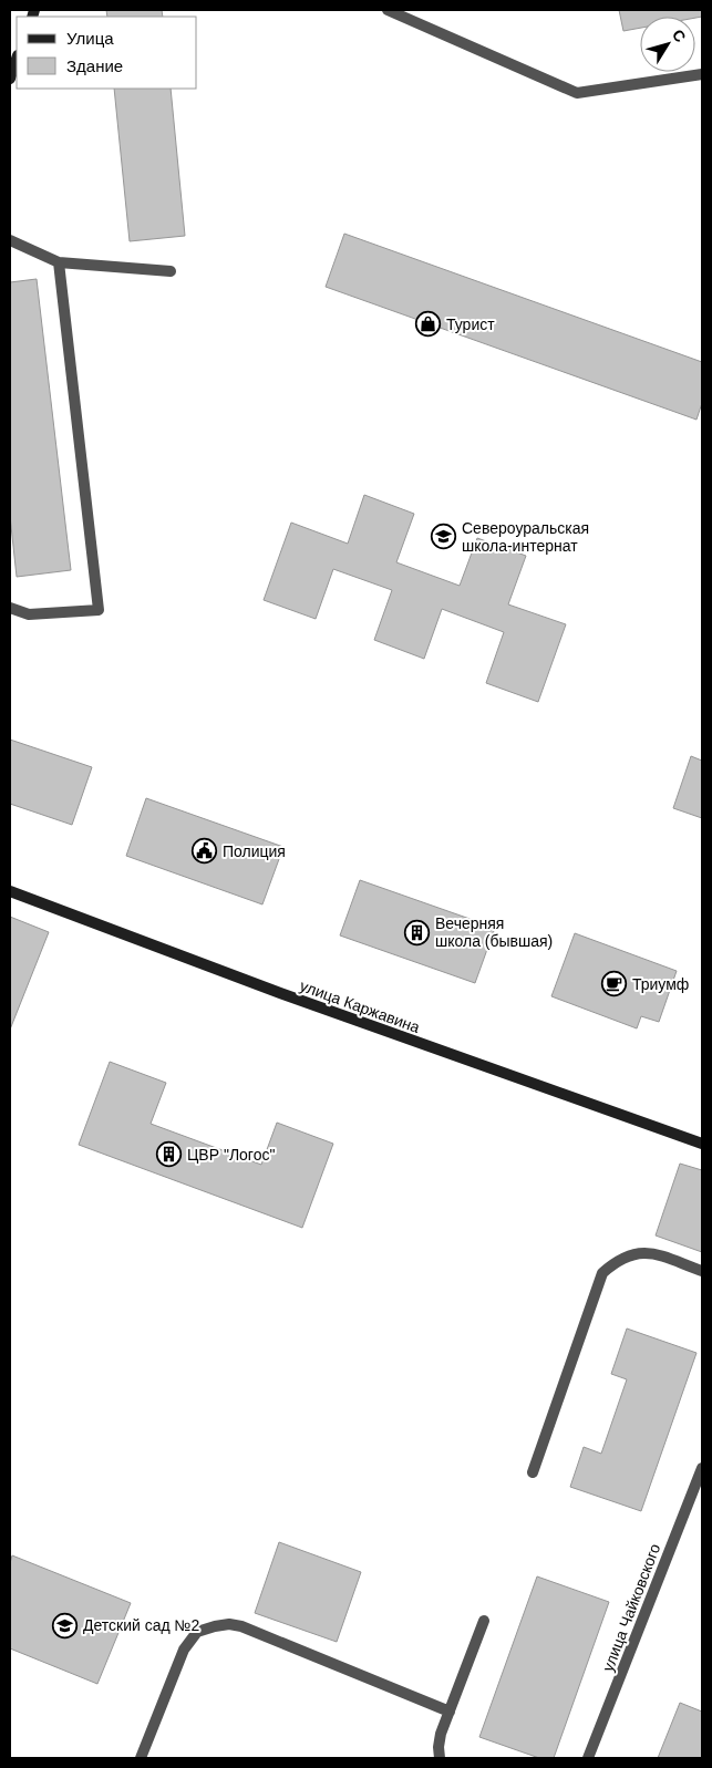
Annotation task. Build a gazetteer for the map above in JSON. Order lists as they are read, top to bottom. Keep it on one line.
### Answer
{"streets":{"street":["улица Каржавина","улица Чайковского"]},"places":{"shop":["Турист"],"school or university":["Североуральская школа-интернат","Детский сад №2"],"public building":["Полиция"],"building":["Вечерняя школа (бывшая)","ЦВР \"Логос\""],"cafe":["Триумф"]},"legend":["Улица","Здание"],"north":"top right"}
